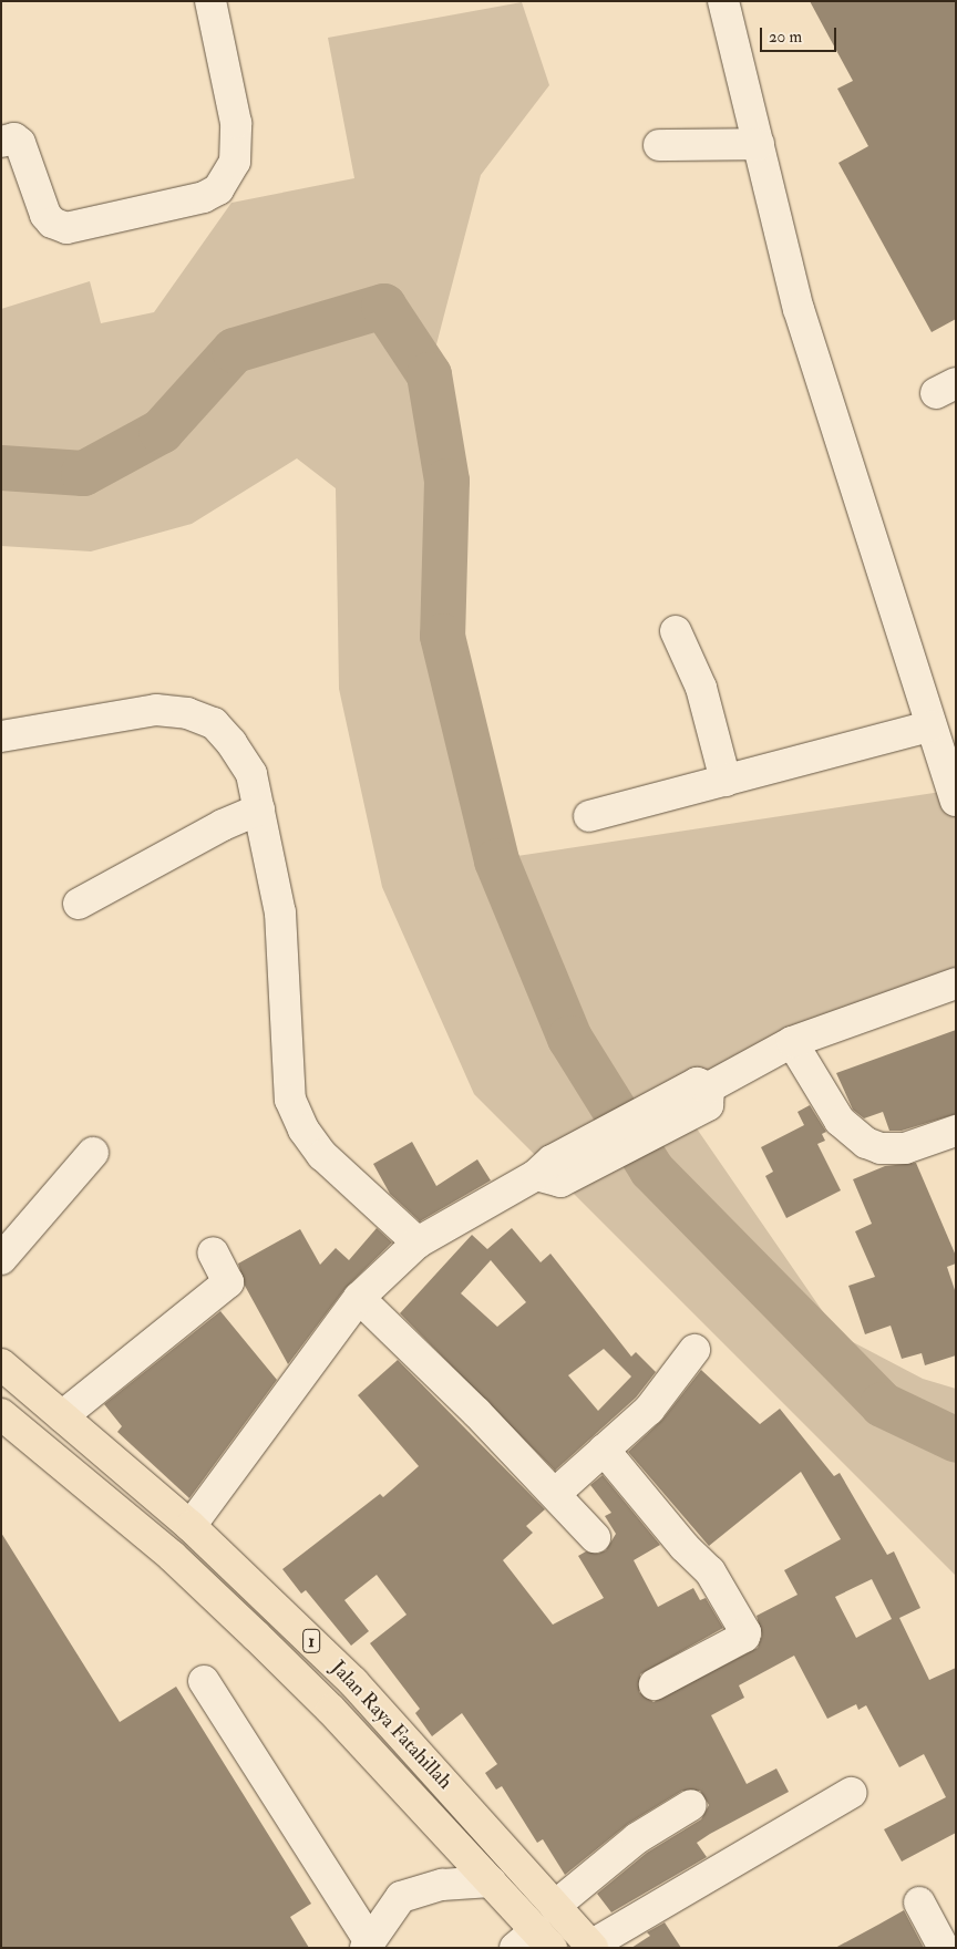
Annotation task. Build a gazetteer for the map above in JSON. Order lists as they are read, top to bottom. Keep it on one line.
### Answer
{"streets":{"highway":["1","Jalan Raya Fatahillah"]},"scale_bar":"20 m"}
